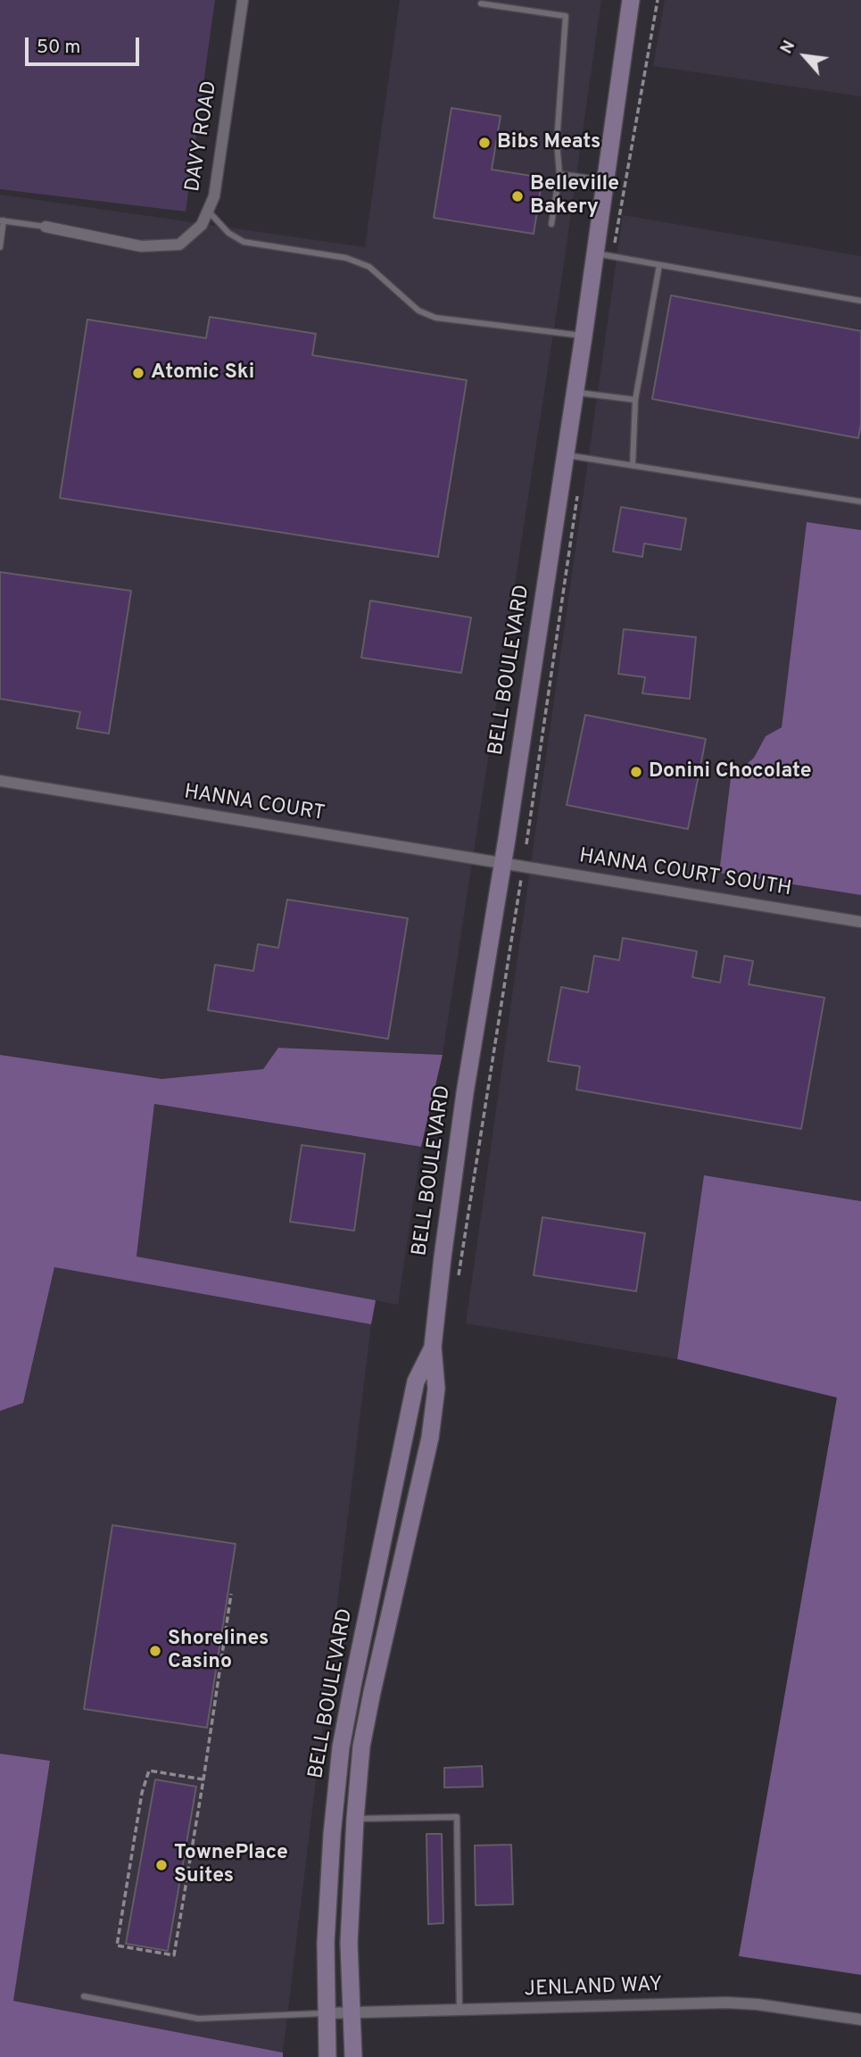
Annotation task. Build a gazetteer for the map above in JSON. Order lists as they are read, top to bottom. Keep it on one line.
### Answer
{"streets":{"main road":["BELL BOULEVARD"],"street":["DAVY ROAD","HANNA COURT","HANNA COURT SOUTH","JENLAND WAY"]},"crossings":[["BELL BOULEVARD","HANNA COURT"],["BELL BOULEVARD","HANNA COURT SOUTH"],["BELL BOULEVARD","JENLAND WAY"],["HANNA COURT","HANNA COURT SOUTH"]],"places":["Bibs Meats","Belleville Bakery","Atomic Ski","Donini Chocolate","Shorelines Casino","TownePlace Suites"],"scale_bar":"50 m","north":"top left"}
